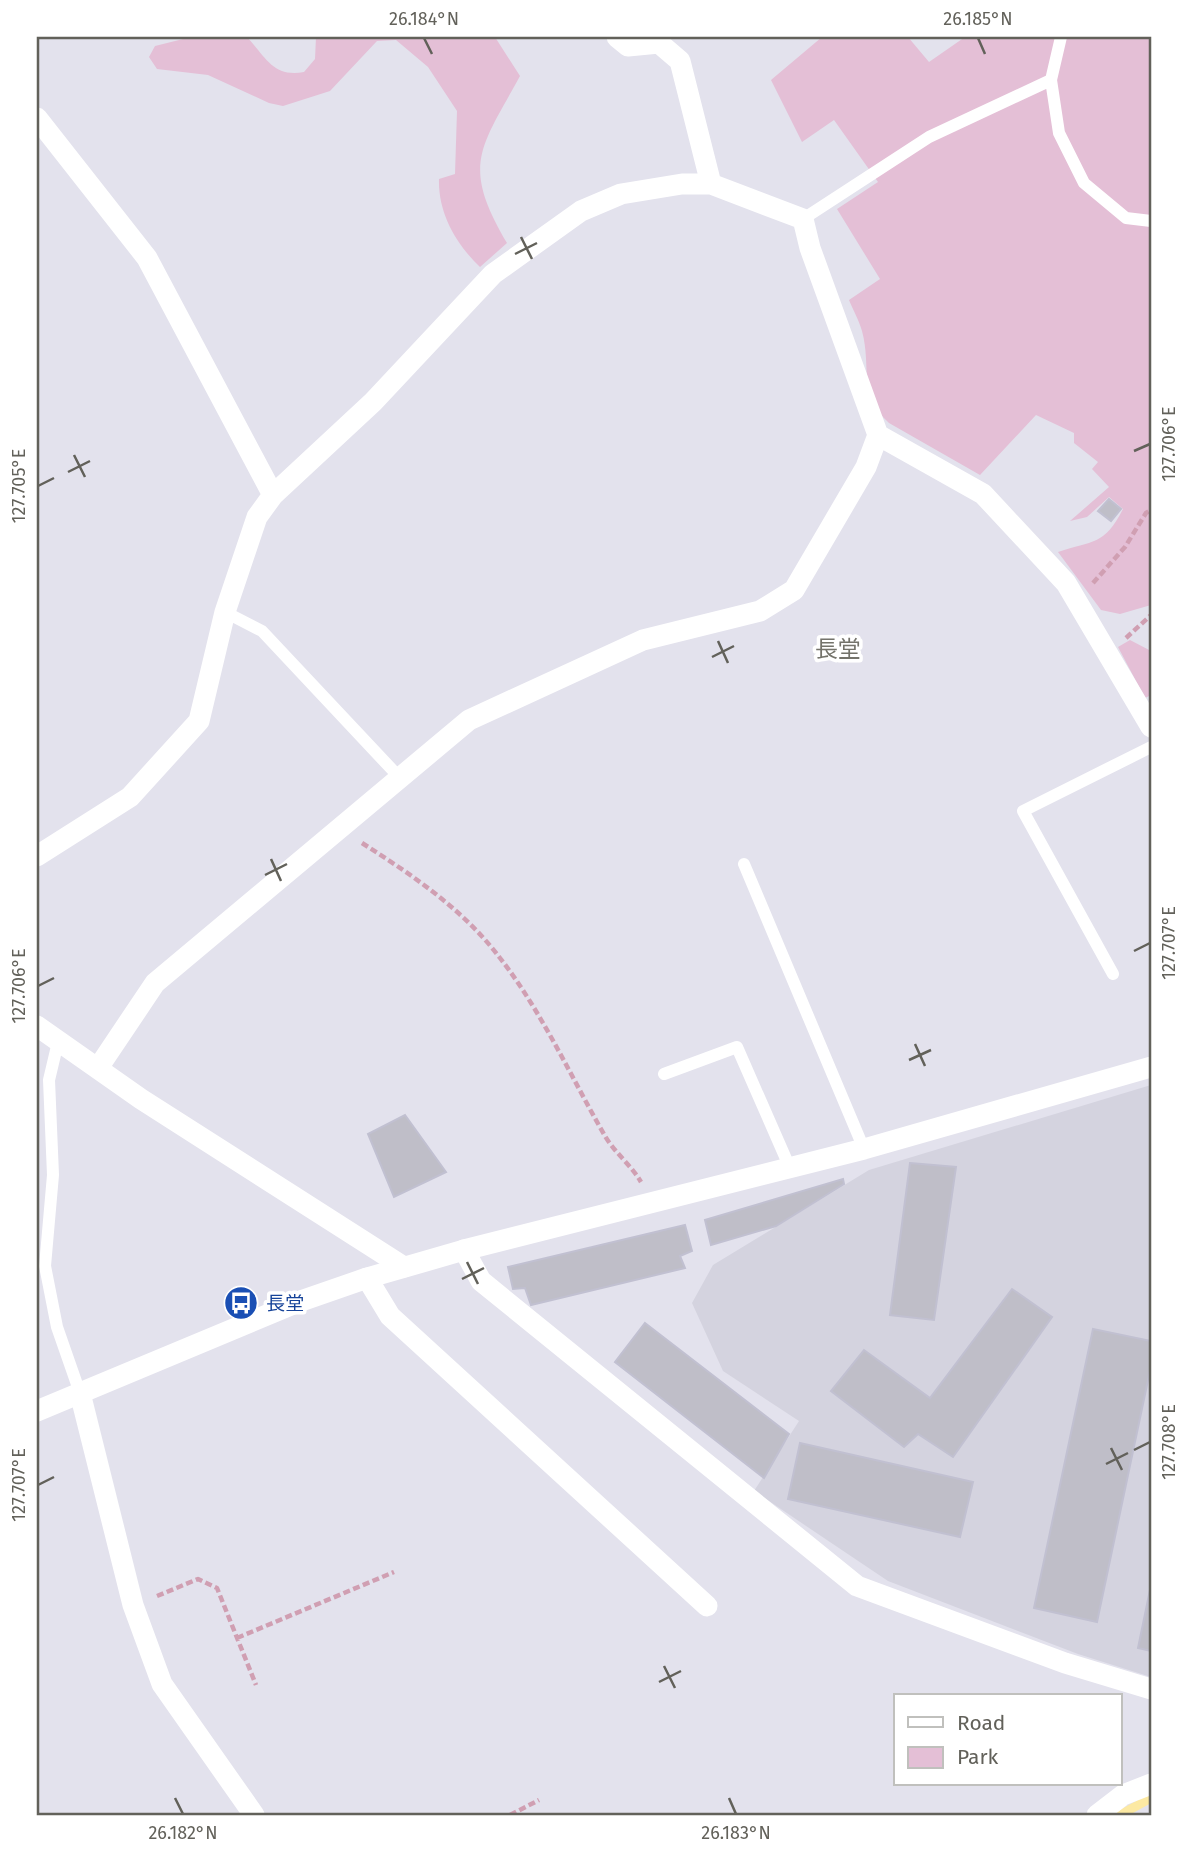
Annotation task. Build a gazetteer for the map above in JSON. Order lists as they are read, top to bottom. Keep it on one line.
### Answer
{"districts":["長堂"],"places":{"bus stop":["長堂"]},"legend":["Road","Park"],"coordinates":["26.184°N","26.185°N","127.706°E","127.705°E","127.707°E","127.708°E","26.182°N","26.183°N"]}
